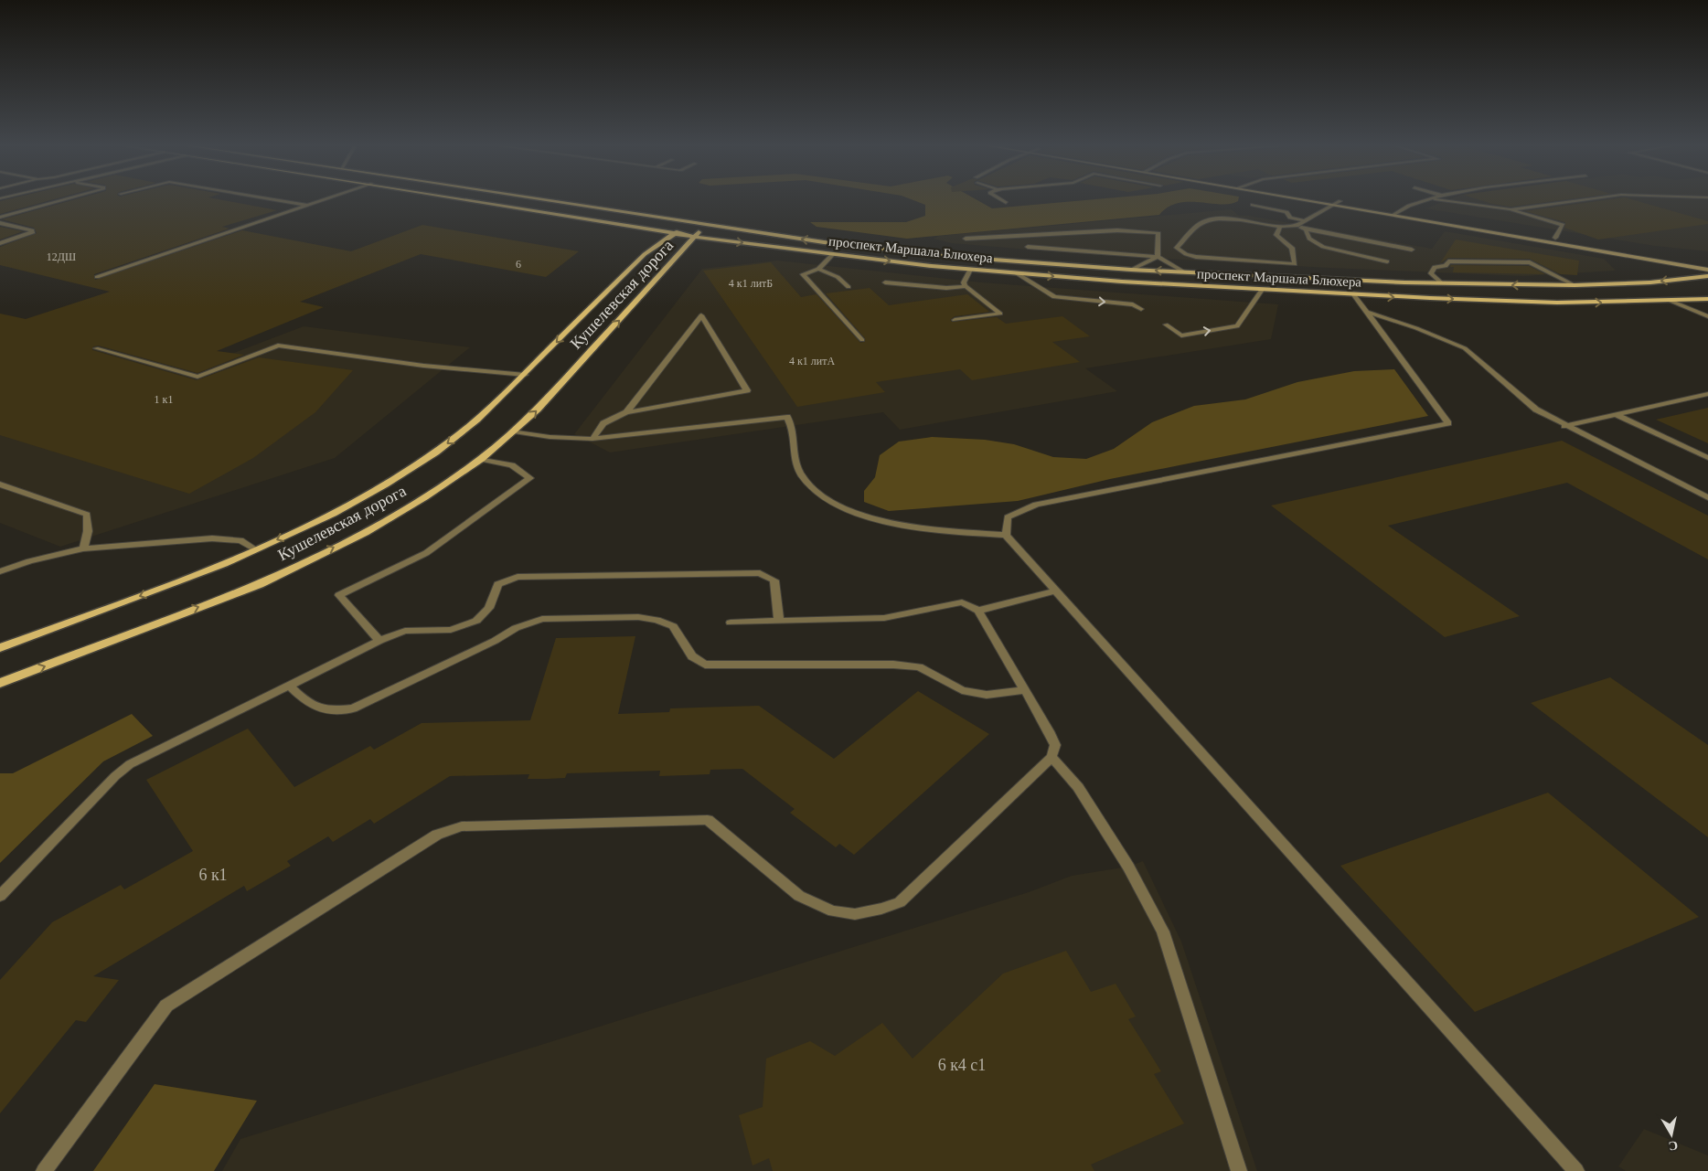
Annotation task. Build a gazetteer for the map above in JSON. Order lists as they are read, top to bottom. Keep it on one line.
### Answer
{"streets":{"main road":["проспект Маршала Блюхера","Кушелевская дорога"]},"crossings":[["проспект Маршала Блюхера","Кушелевская дорога"]],"house_numbers":["12ДШ","6","4 к1 литБ","4 к1 литА","1 к1","6 к1","6 к4 с1"],"north":"bottom"}
